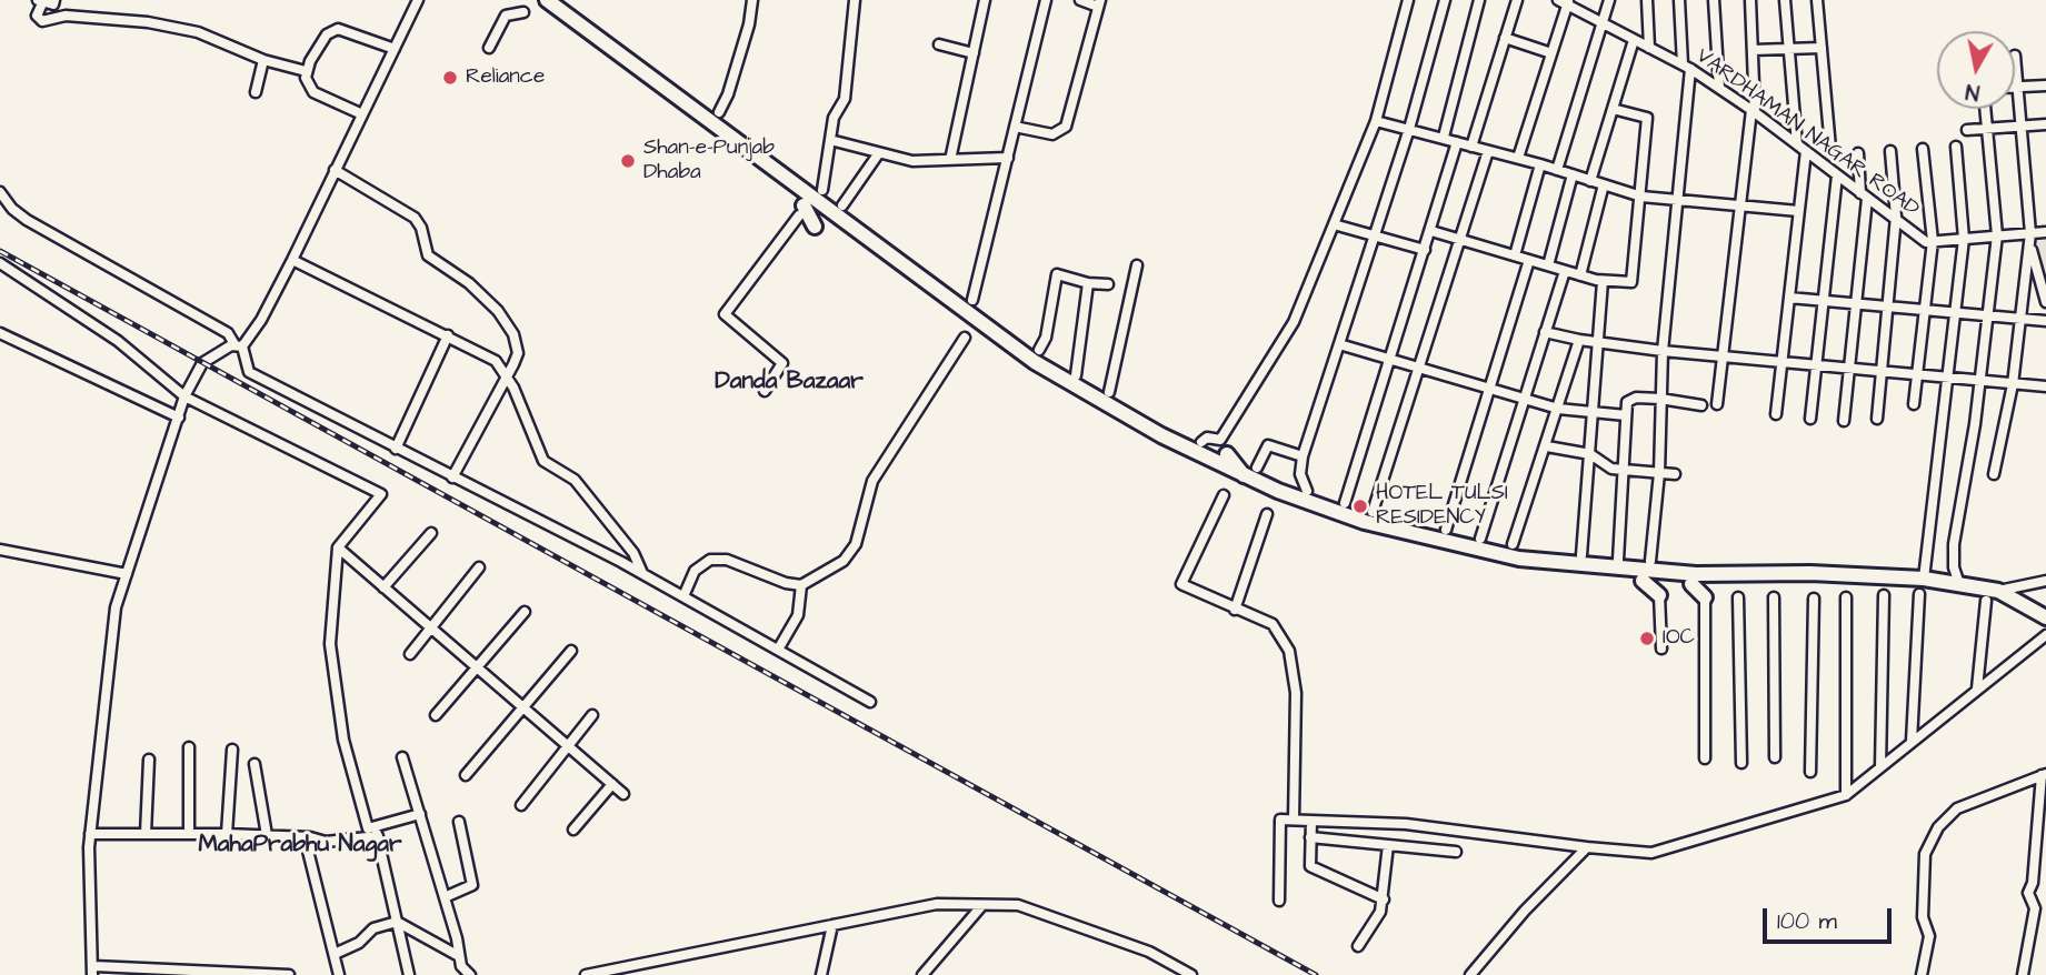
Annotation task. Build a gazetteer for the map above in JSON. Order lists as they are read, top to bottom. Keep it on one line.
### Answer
{"streets":{"street":["VARDHAMAN NAGAR ROAD"]},"districts":["Danda Bazaar","MahaPrabhu Nagar"],"places":["Reliance","Shan-e-Punjab Dhaba","HOTEL TULSI RESIDENCY","IOC"],"scale_bar":"100 m","north":"bottom"}
